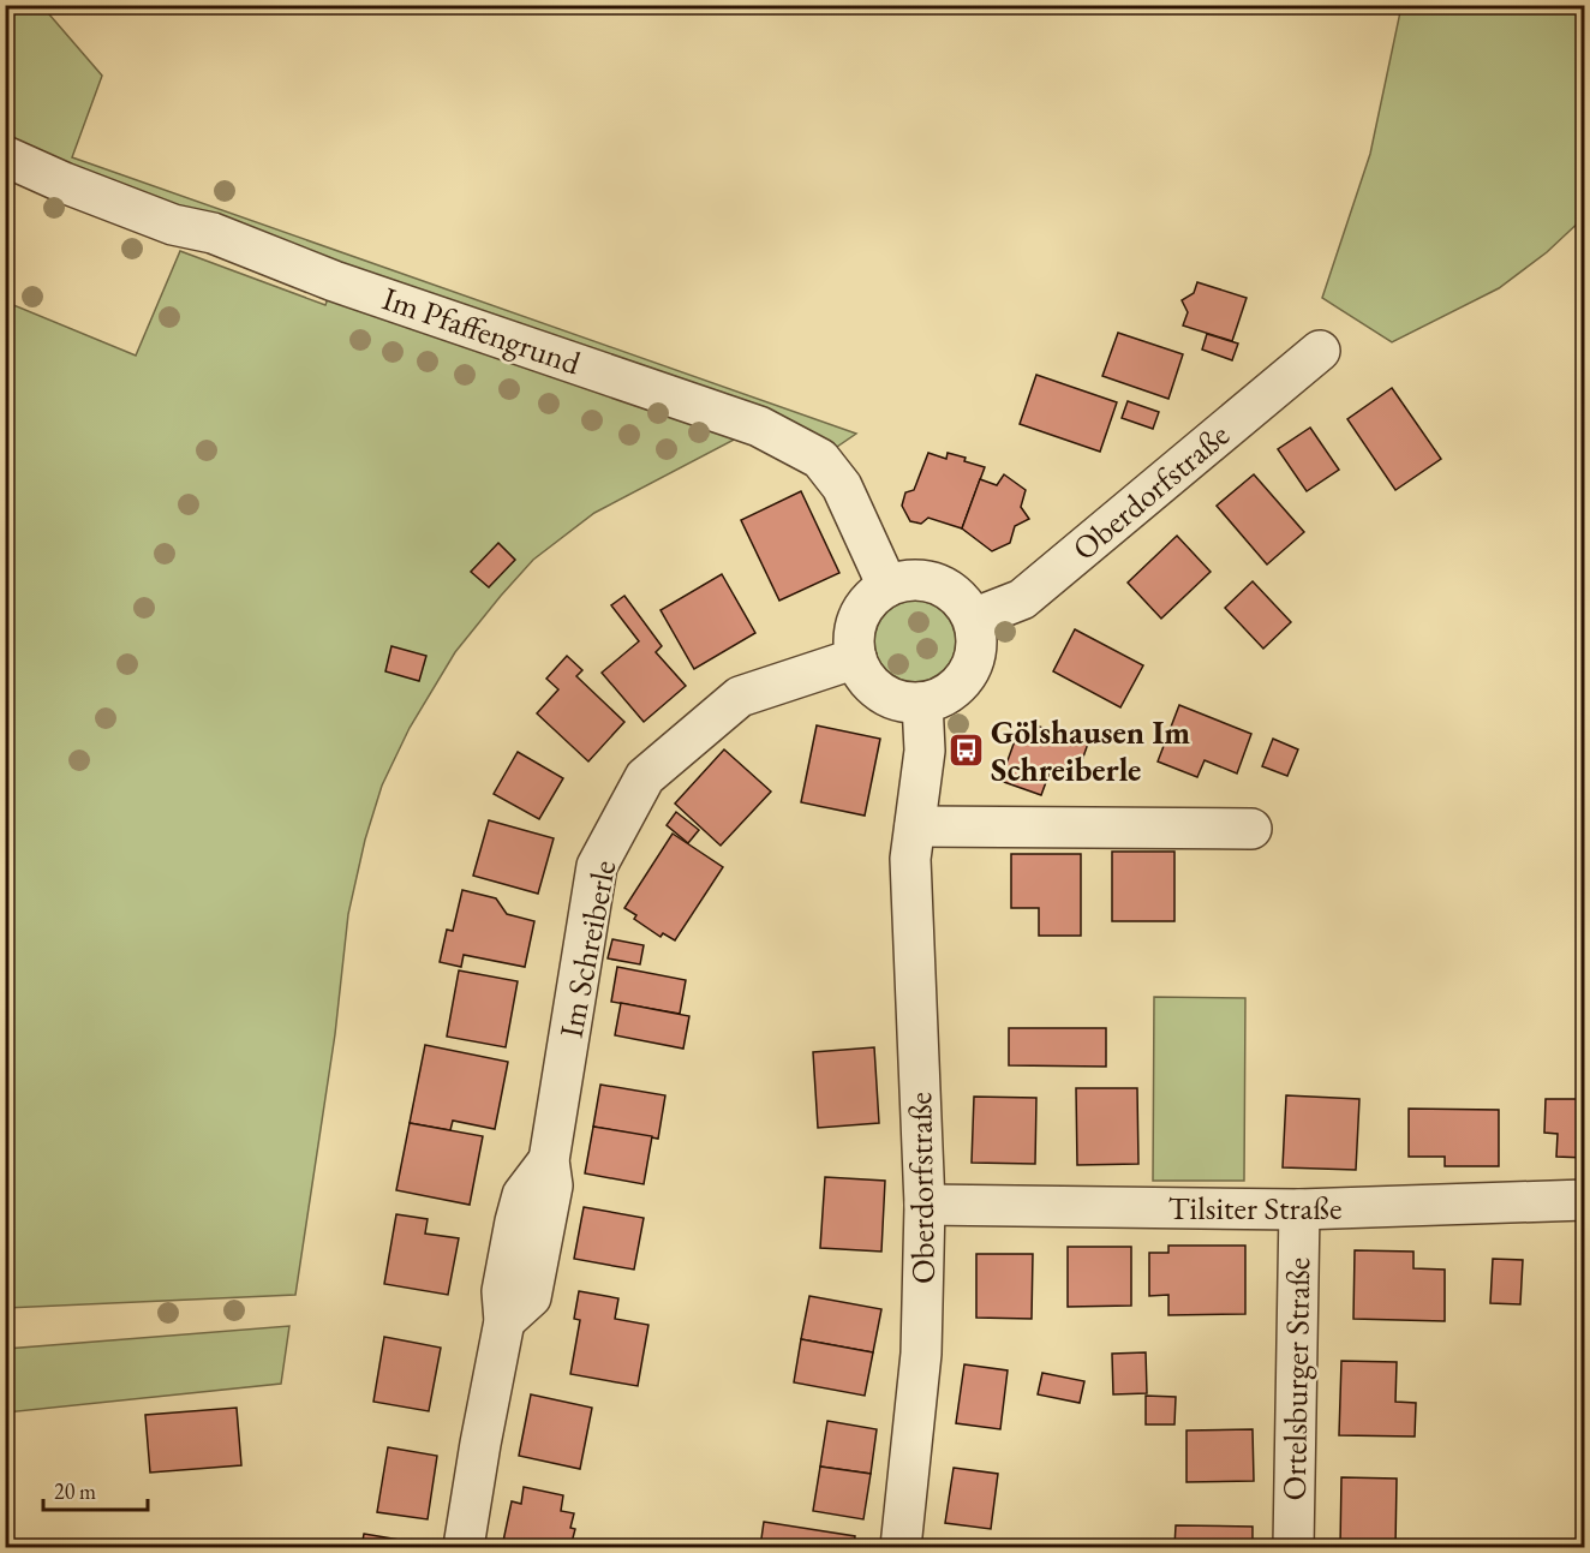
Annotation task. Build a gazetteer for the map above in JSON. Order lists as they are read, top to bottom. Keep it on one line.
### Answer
{"streets":{"street":["Im Pfaffengrund","Oberdorfstraße","Im Schreiberle","Tilsiter Straße","Ortelsburger Straße"]},"crossings":[["Im Pfaffengrund","Oberdorfstraße"],["Im Pfaffengrund","Im Schreiberle"],["Oberdorfstraße","Im Schreiberle"],["Oberdorfstraße","Tilsiter Straße"],["Tilsiter Straße","Ortelsburger Straße"]],"places":{"bus stop":["Gölshausen Im Schreiberle"]},"scale_bar":"20 m"}
